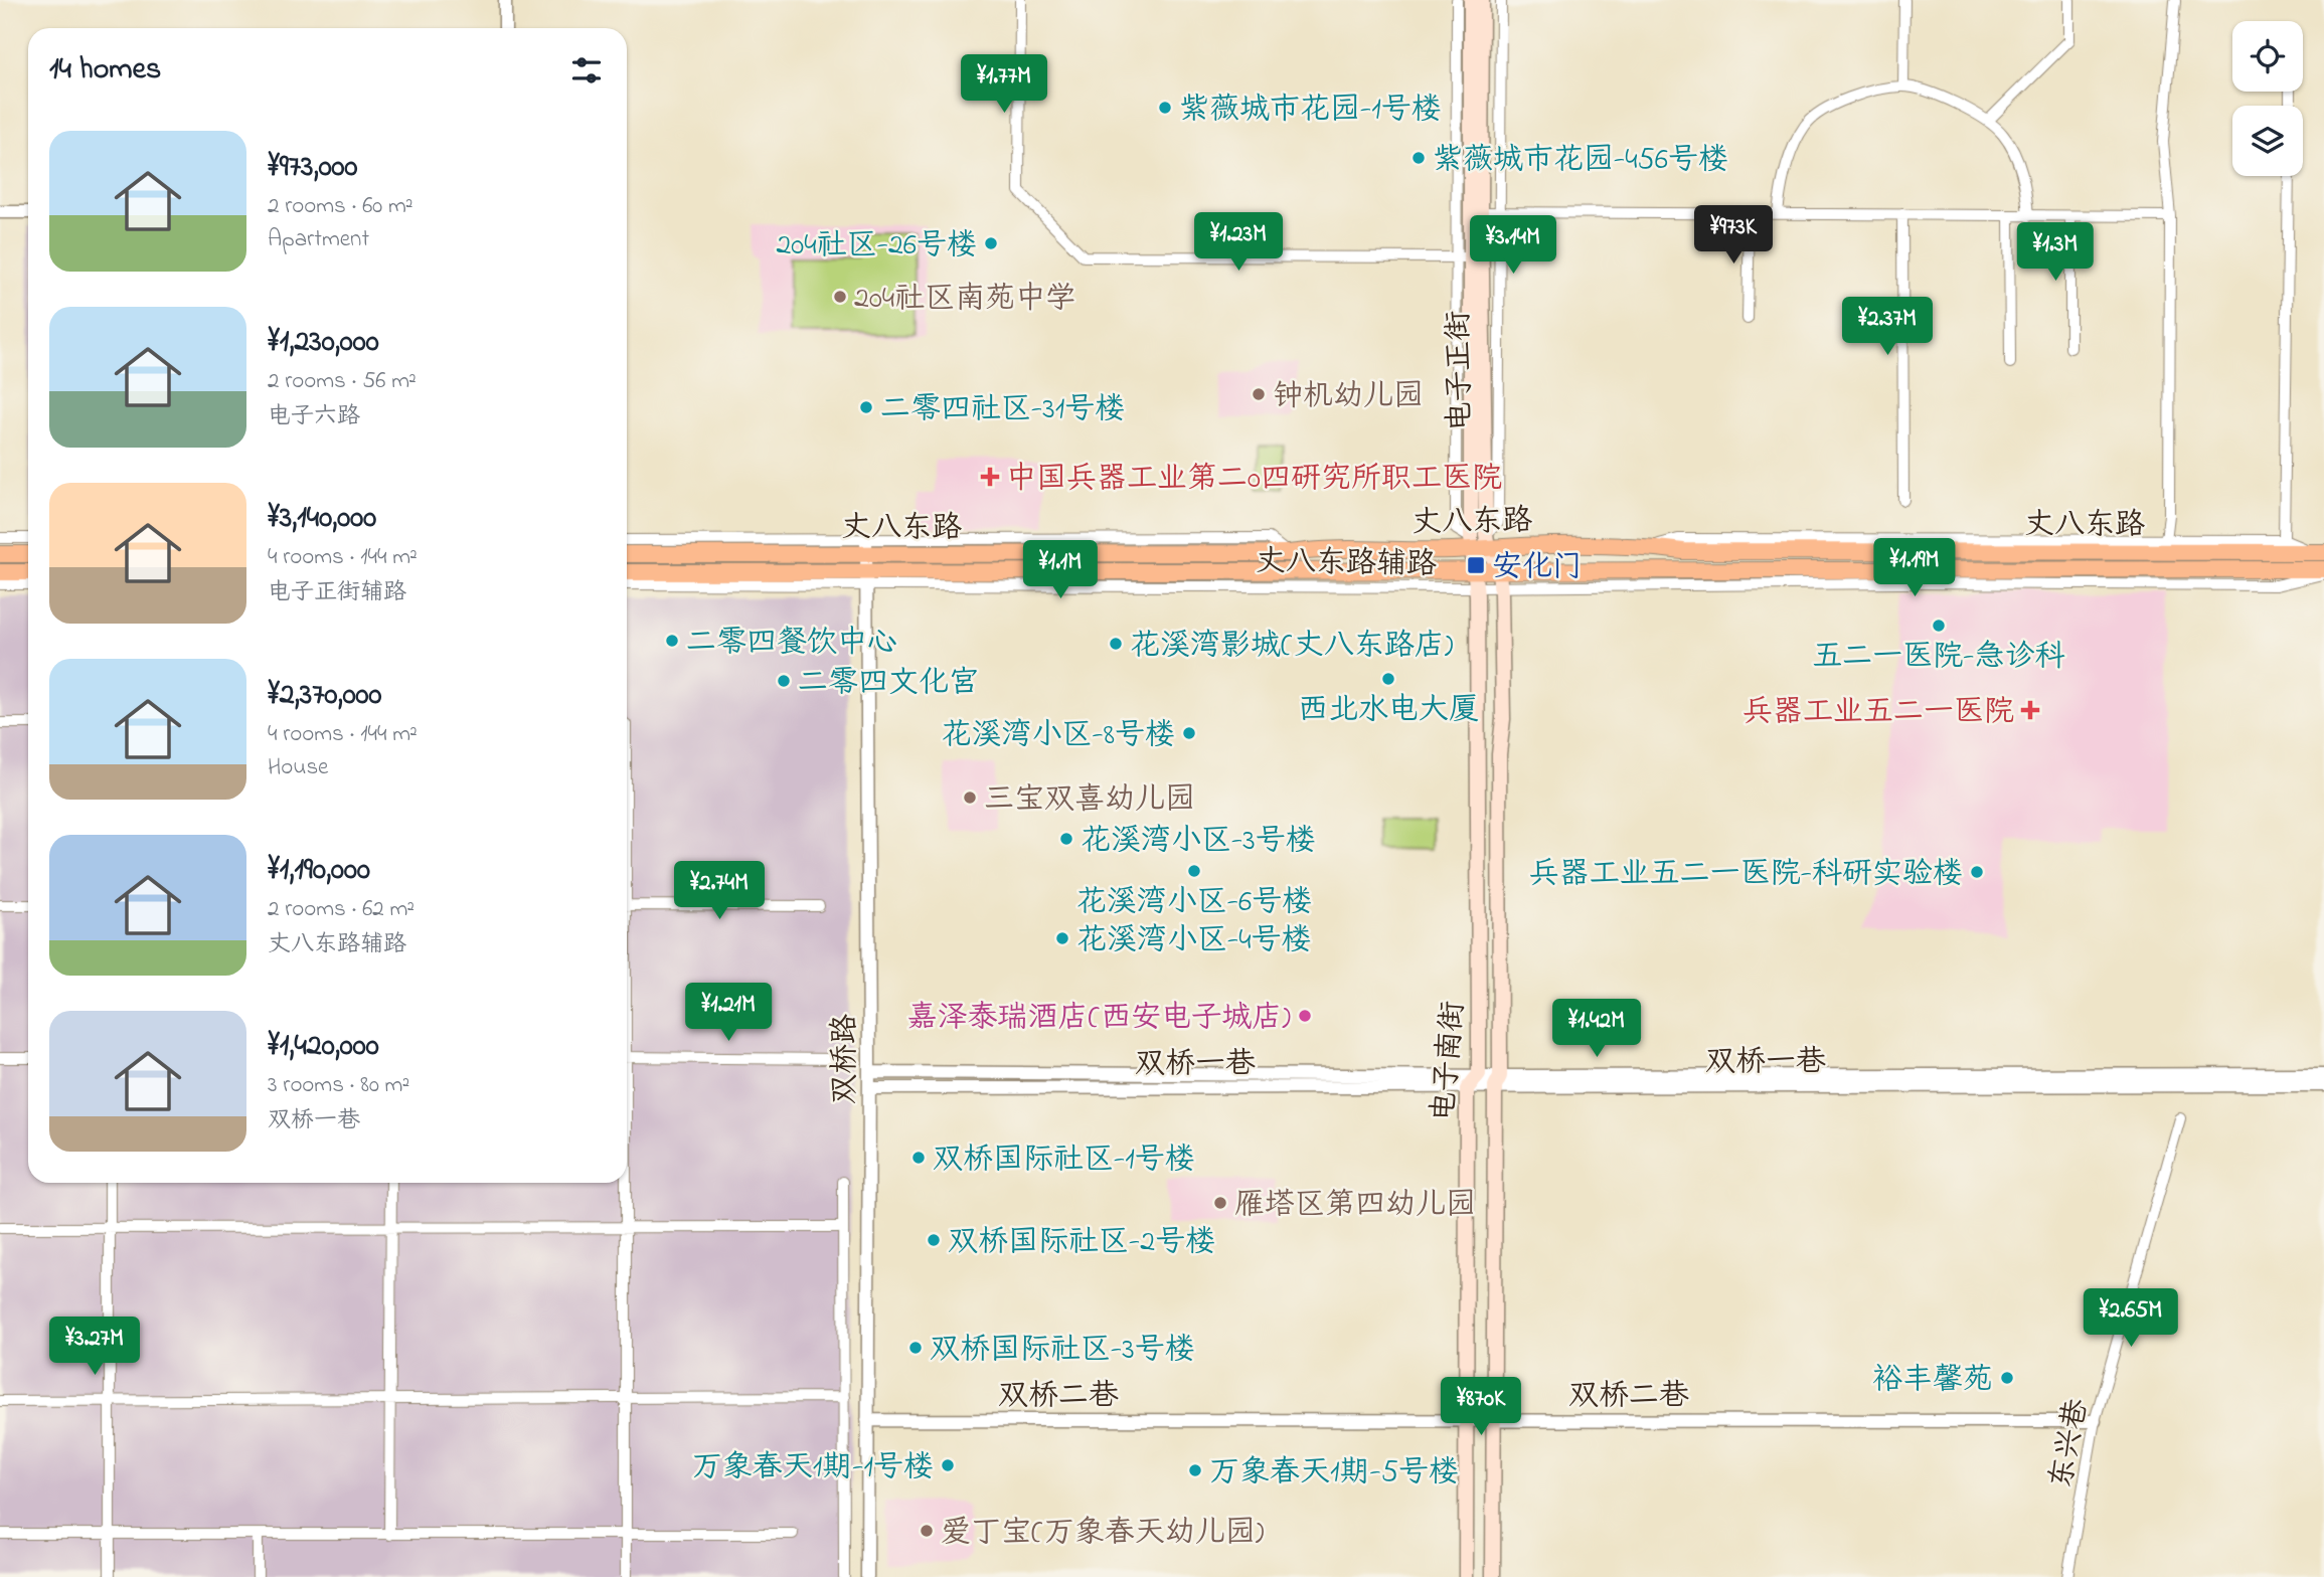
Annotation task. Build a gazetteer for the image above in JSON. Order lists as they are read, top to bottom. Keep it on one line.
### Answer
{"streets":{"main road":["电子正街","丈八东路","电子南街"],"street":["丈八东路辅路","双桥路","双桥一巷","双桥二巷","东兴巷"]},"crossings":[["电子正街","丈八东路"],["电子正街","电子南街"],["丈八东路","丈八东路辅路"],["丈八东路","双桥路"],["丈八东路","电子南街"],["丈八东路辅路","电子南街"],["双桥路","双桥一巷"],["双桥路","双桥二巷"],["双桥一巷","电子南街"],["电子南街","双桥二巷"],["双桥二巷","东兴巷"]],"places":{"other":["紫薇城市花园-1号楼","紫薇城市花园-456号楼","204社区-26号楼","204社区南苑中学","钟机幼儿园","二零四社区-31号楼","五二一医院-急诊科","二零四餐饮中心","花溪湾影城(丈八东路店)","西北水电大厦","二零四文化宫","花溪湾小区-8号楼","三宝双喜幼儿园","花溪湾小区-3号楼","花溪湾小区-6号楼","兵器工业五二一医院-科研实验楼","花溪湾小区-4号楼","嘉泽泰瑞酒店(西安电子城店)","双桥国际社区-1号楼","雁塔区第四幼儿园","双桥国际社区-2号楼","双桥国际社区-3号楼","裕丰馨苑","万象春天1期-1号楼","万象春天1期-5号楼","爱丁宝(万象春天幼儿园)"],"health":["中国兵器工业第二0四研究所职工医院","兵器工业五二一医院"],"transit":["安化门"]},"page":{"heading":"14 homes","price":["¥1.77M","¥973K","¥1.23M","¥3.14M","¥1.3M","¥2.37M","¥1.19M","¥1.1M","¥2.74M","¥1.21M","¥1.42M","¥2.65M","¥3.27M","¥870K"],"list":[{"name":"¥973,000","note":"2 rooms · 60 m² · Apartment"},{"name":"¥1,230,000","note":"2 rooms · 56 m² · 电子六路"},{"name":"¥3,140,000","note":"4 rooms · 144 m² · 电子正街辅路"},{"name":"¥2,370,000","note":"4 rooms · 144 m² · House"},{"name":"¥1,190,000","note":"2 rooms · 62 m² · 丈八东路辅路"},{"name":"¥1,420,000","note":"3 rooms · 80 m² · 双桥一巷"}]}}
